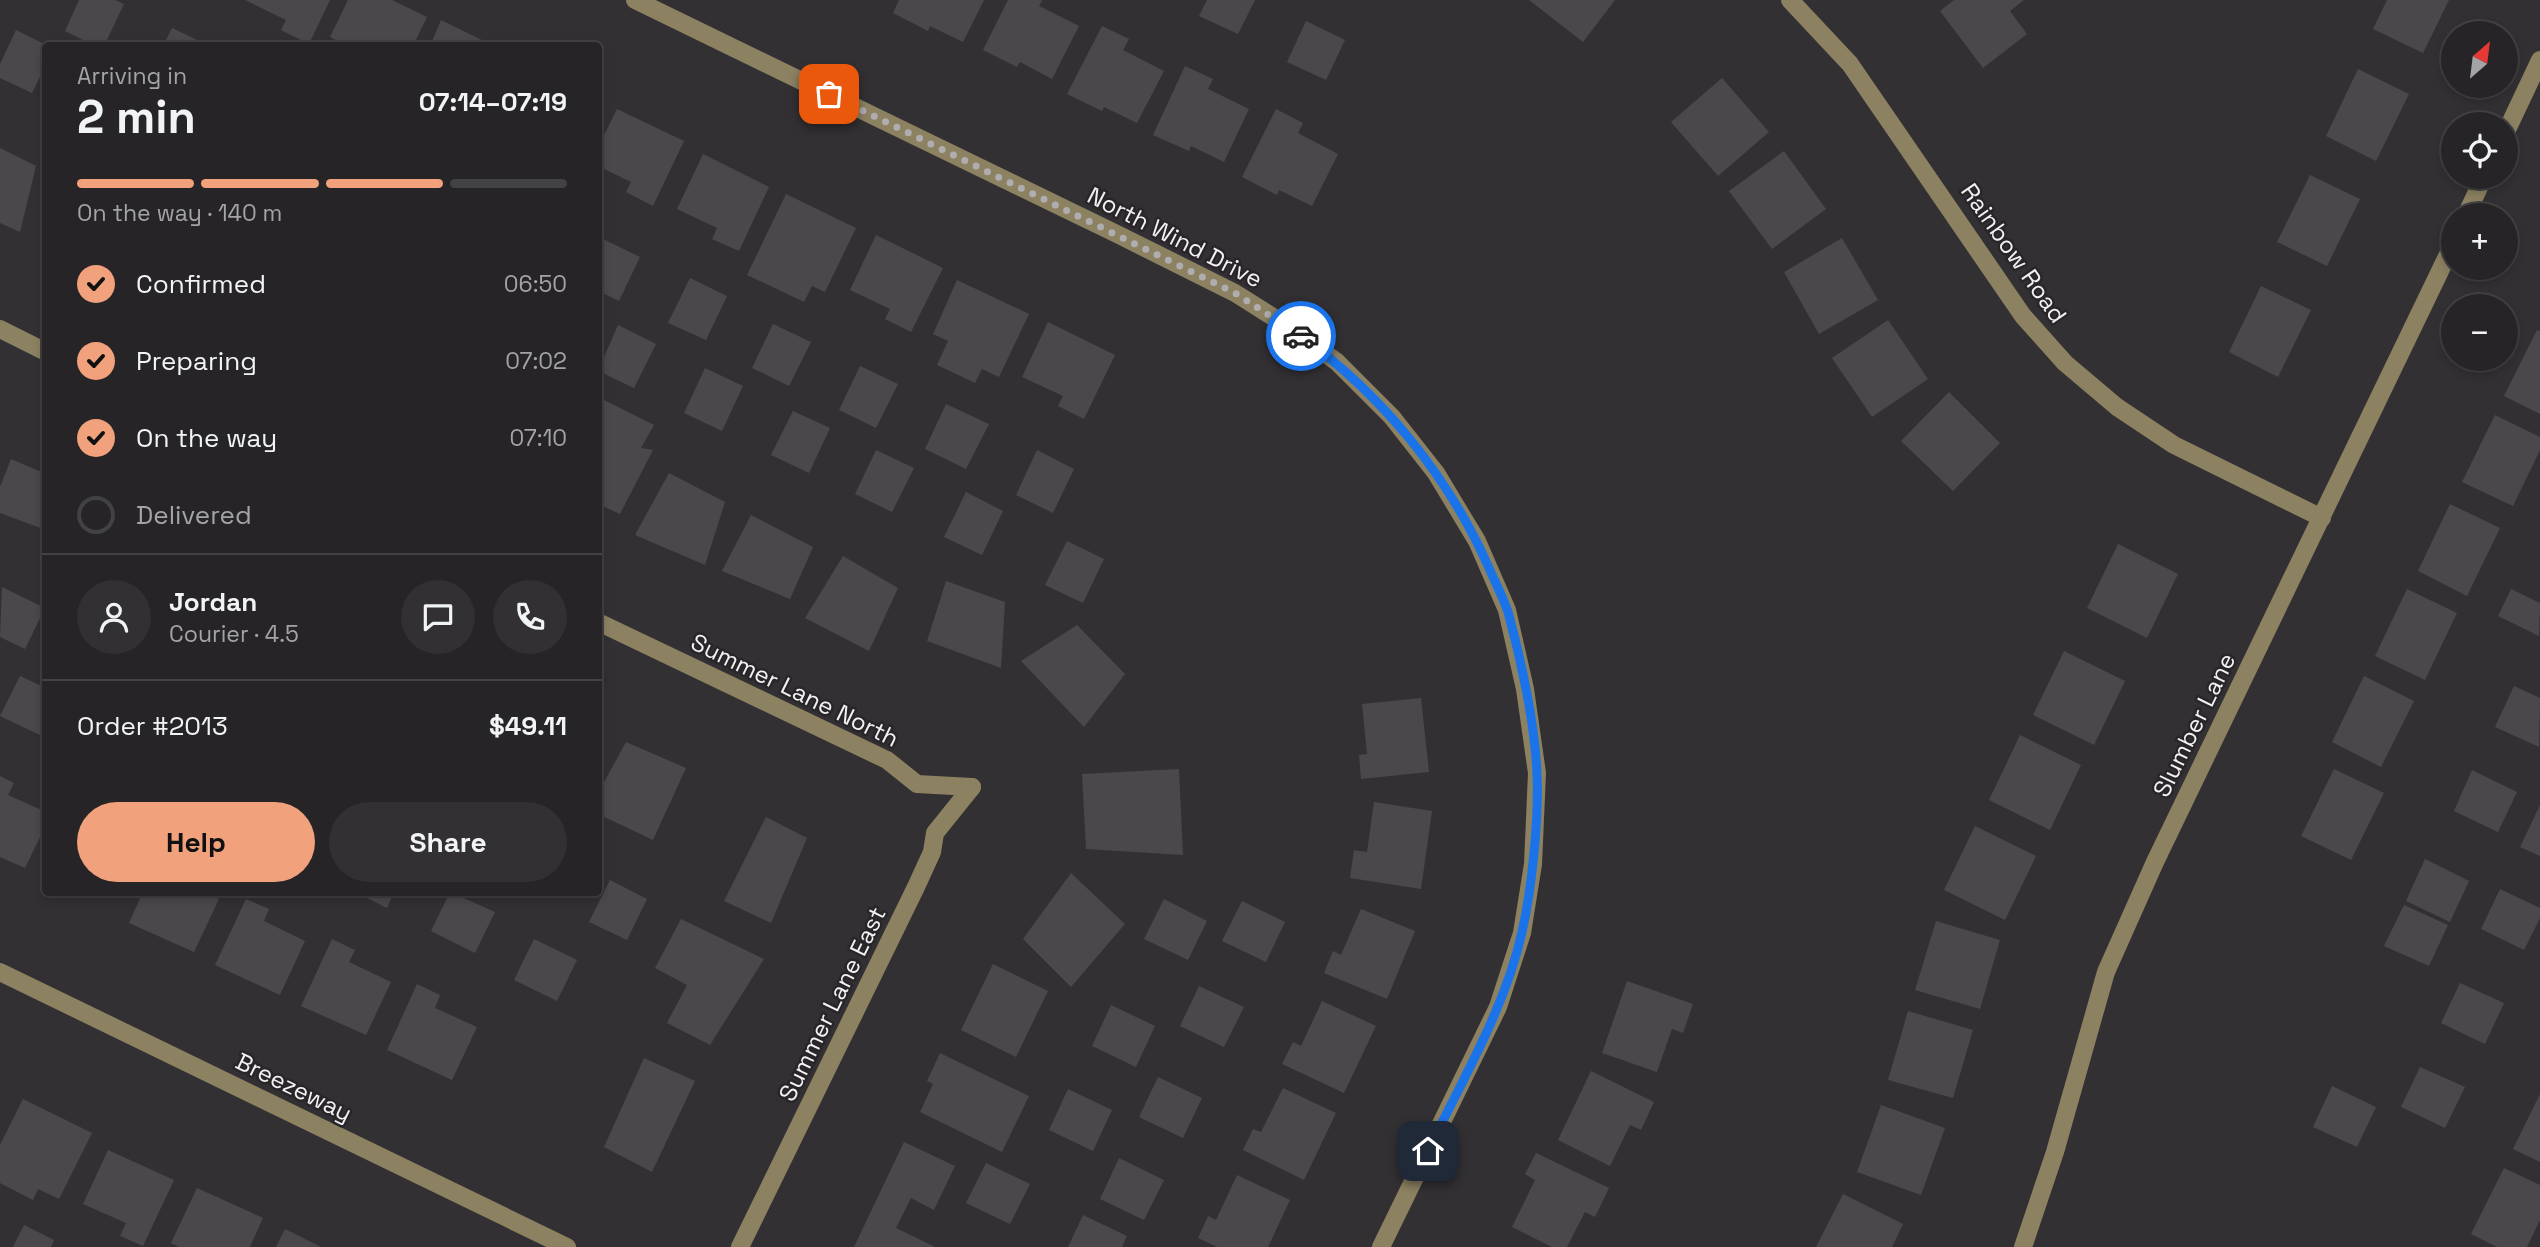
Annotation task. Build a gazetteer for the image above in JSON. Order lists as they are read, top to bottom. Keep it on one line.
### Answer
{"streets":{"street":["North Wind Drive","Rainbow Road","Summer Lane North","Slumber Lane","Summer Lane East","Breezeway"]},"crossings":[["Rainbow Road","Slumber Lane"],["Summer Lane North","Summer Lane East"]],"north":"top right","page":{"map_buttons":["+","−"],"heading":["2 min","Arriving in","07:14–07:19"],"panel":["Jordan","Courier · 4.5","Order #2013","$49.11"],"bar":"On the way · 140 m","list":[["Confirmed","06:50"],["Preparing","07:02"],["On the way","07:10"],"Delivered"],"buttons":["Help","Share"]}}
